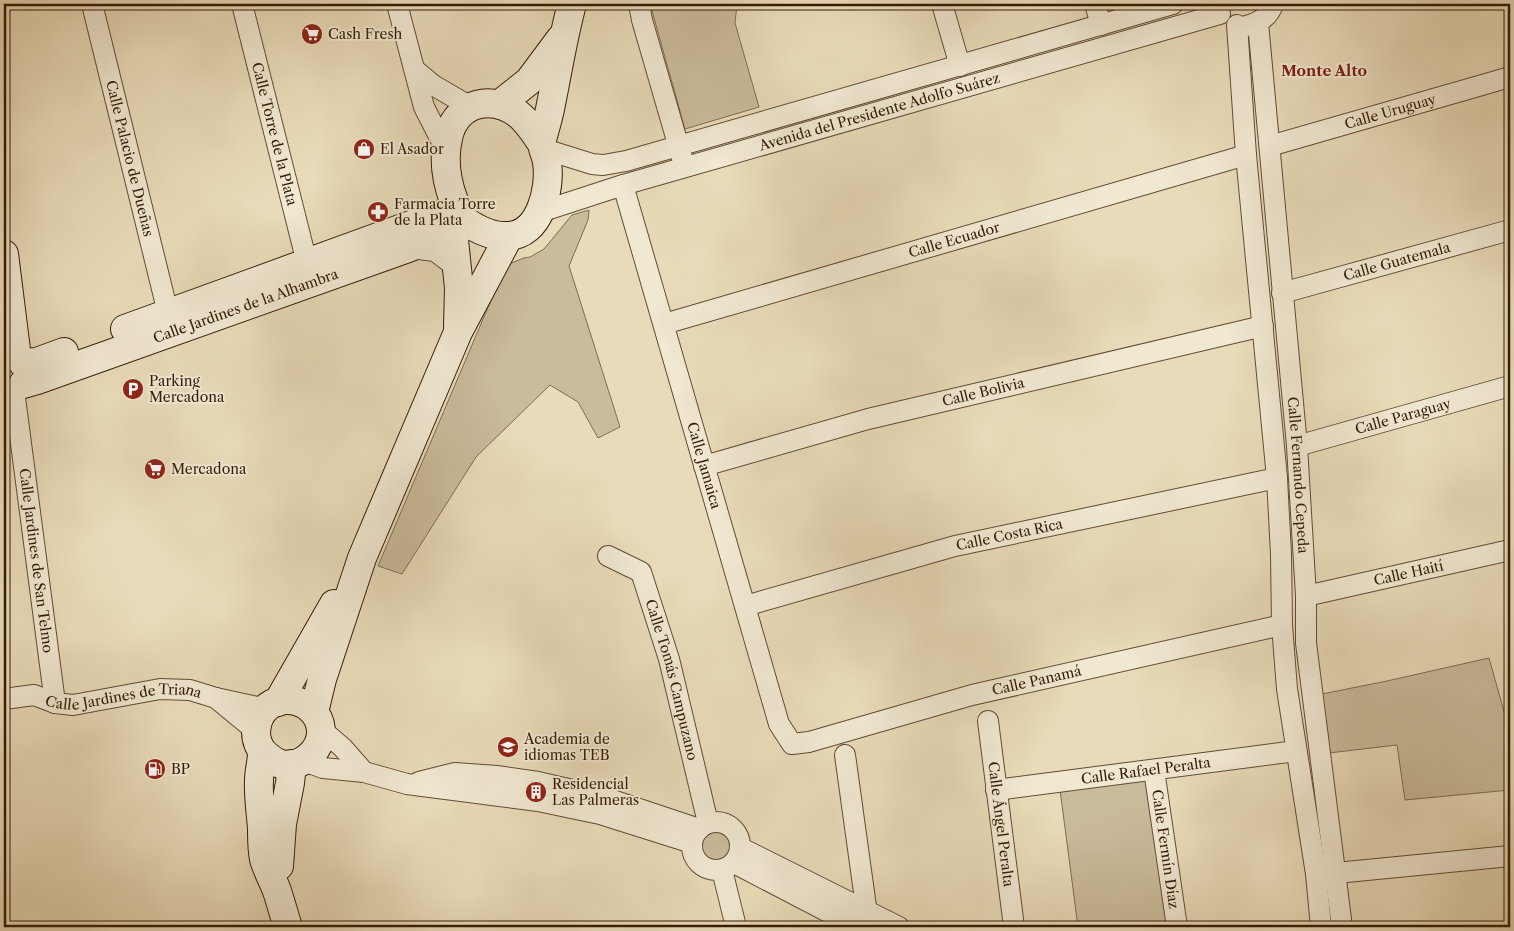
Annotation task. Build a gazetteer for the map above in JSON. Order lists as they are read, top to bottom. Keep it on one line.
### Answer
{"streets":{"main road":["Calle Jardines de la Alhambra"],"street":["Avenida del Presidente Adolfo Suárez","Calle Uruguay","Calle Torre de la Plata","Calle Palacio de Dueñas","Calle Ecuador","Calle Guatemala","Calle Bolivia","Calle Paraguay","Calle Jamaica","Calle Fernando Cepeda","Calle Costa Rica","Calle Jardines de San Telmo","Calle Haití","Calle Tomás Campuzano","Calle Panamá","Calle Jardines de Triana","Calle Rafael Peralta","Calle Ángel Peralta","Calle Fermín Díaz"]},"crossings":[["Avenida del Presidente Adolfo Suárez","Calle Jardines de la Alhambra"],["Avenida del Presidente Adolfo Suárez","Calle Jamaica"],["Calle Uruguay","Calle Fernando Cepeda"],["Calle Torre de la Plata","Calle Jardines de la Alhambra"],["Calle Palacio de Dueñas","Calle Jardines de la Alhambra"],["Calle Ecuador","Calle Jamaica"],["Calle Ecuador","Calle Fernando Cepeda"],["Calle Guatemala","Calle Fernando Cepeda"],["Calle Jardines de la Alhambra","Calle Jardines de San Telmo"],["Calle Bolivia","Calle Jamaica"],["Calle Bolivia","Calle Fernando Cepeda"],["Calle Paraguay","Calle Fernando Cepeda"],["Calle Jamaica","Calle Costa Rica"],["Calle Jamaica","Calle Panamá"],["Calle Fernando Cepeda","Calle Costa Rica"],["Calle Fernando Cepeda","Calle Haití"],["Calle Fernando Cepeda","Calle Panamá"],["Calle Fernando Cepeda","Calle Rafael Peralta"],["Calle Jardines de San Telmo","Calle Jardines de Triana"],["Calle Rafael Peralta","Calle Ángel Peralta"],["Calle Rafael Peralta","Calle Fermín Díaz"]],"districts":["Monte Alto"],"places":{"supermarket":["Cash Fresh","Mercadona"],"shop":["El Asador"],"pharmacy":["Farmacia Torre de la Plata"],"parking":["Parking Mercadona"],"school or university":["Academia de idiomas TEB"],"fuel station":["BP"],"building":["Residencial Las Palmeras"]}}
